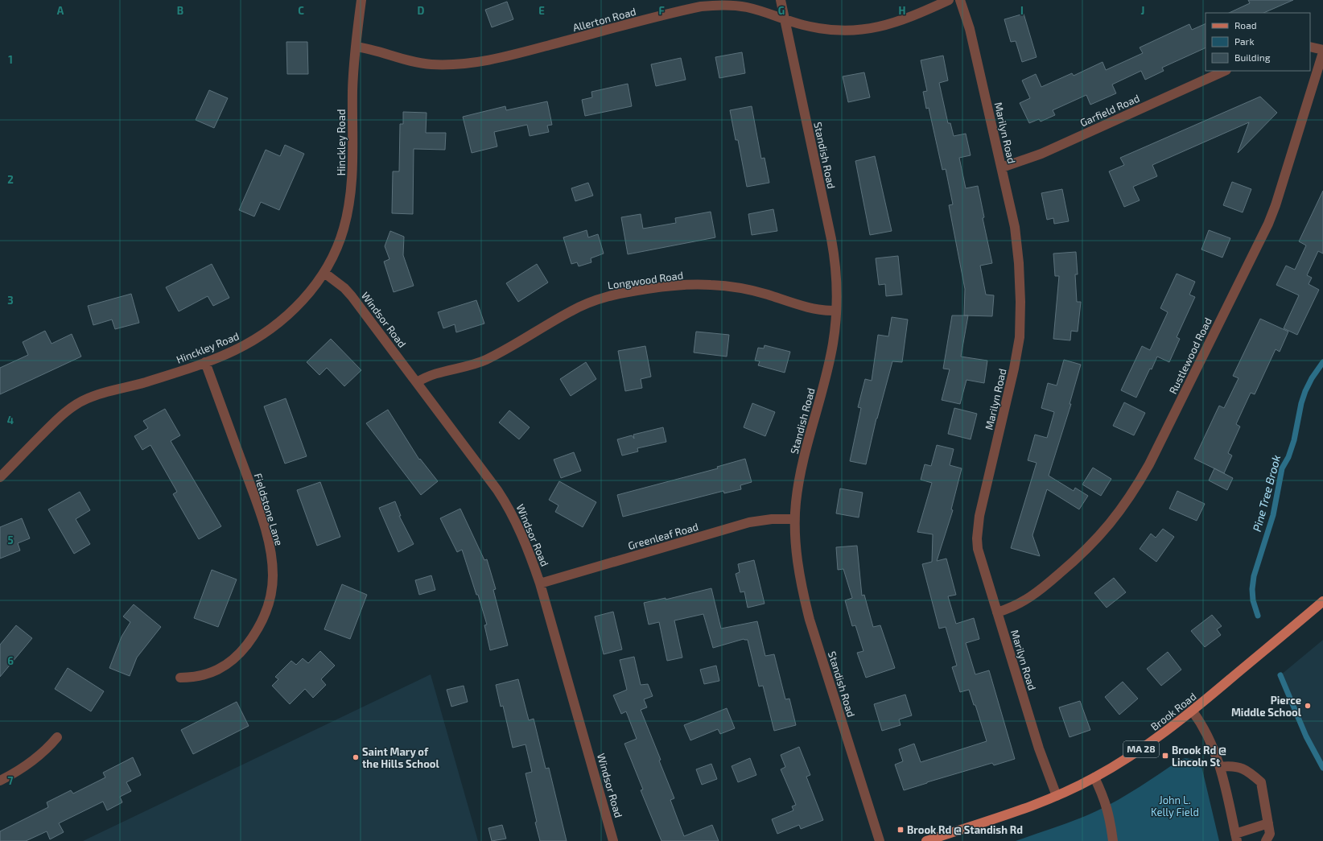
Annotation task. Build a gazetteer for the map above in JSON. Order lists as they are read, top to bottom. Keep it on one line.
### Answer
{"streets":{"main road":["Brook Road","MA 28"],"street":["Allerton Road","Garfield Road","Marilyn Road","Hinckley Road","Standish Road","Longwood Road","Windsor Road","Rustlewood Road","Fieldstone Lane","Greenleaf Road"]},"crossings":[["Allerton Road","Hinckley Road"],["Allerton Road","Standish Road"],["Garfield Road","Marilyn Road"],["Marilyn Road","Rustlewood Road"],["Marilyn Road","Brook Road"],["Hinckley Road","Windsor Road"],["Hinckley Road","Fieldstone Lane"],["Standish Road","Longwood Road"],["Standish Road","Greenleaf Road"],["Longwood Road","Windsor Road"],["Windsor Road","Greenleaf Road"]],"water":["Pine Tree Brook"],"parks":["John L. Kelly Field"],"places":{"other":["Pierce Middle School","Saint Mary of the Hills School"],"transit":["Brook Rd @ Lincoln St","Brook Rd @ Standish Rd"]},"legend":["Road","Park","Building"],"grid":{"columns":["A","B","C","D","E","F","G","H","I","J"],"rows":["1","2","3","4","5","6","7"]}}
